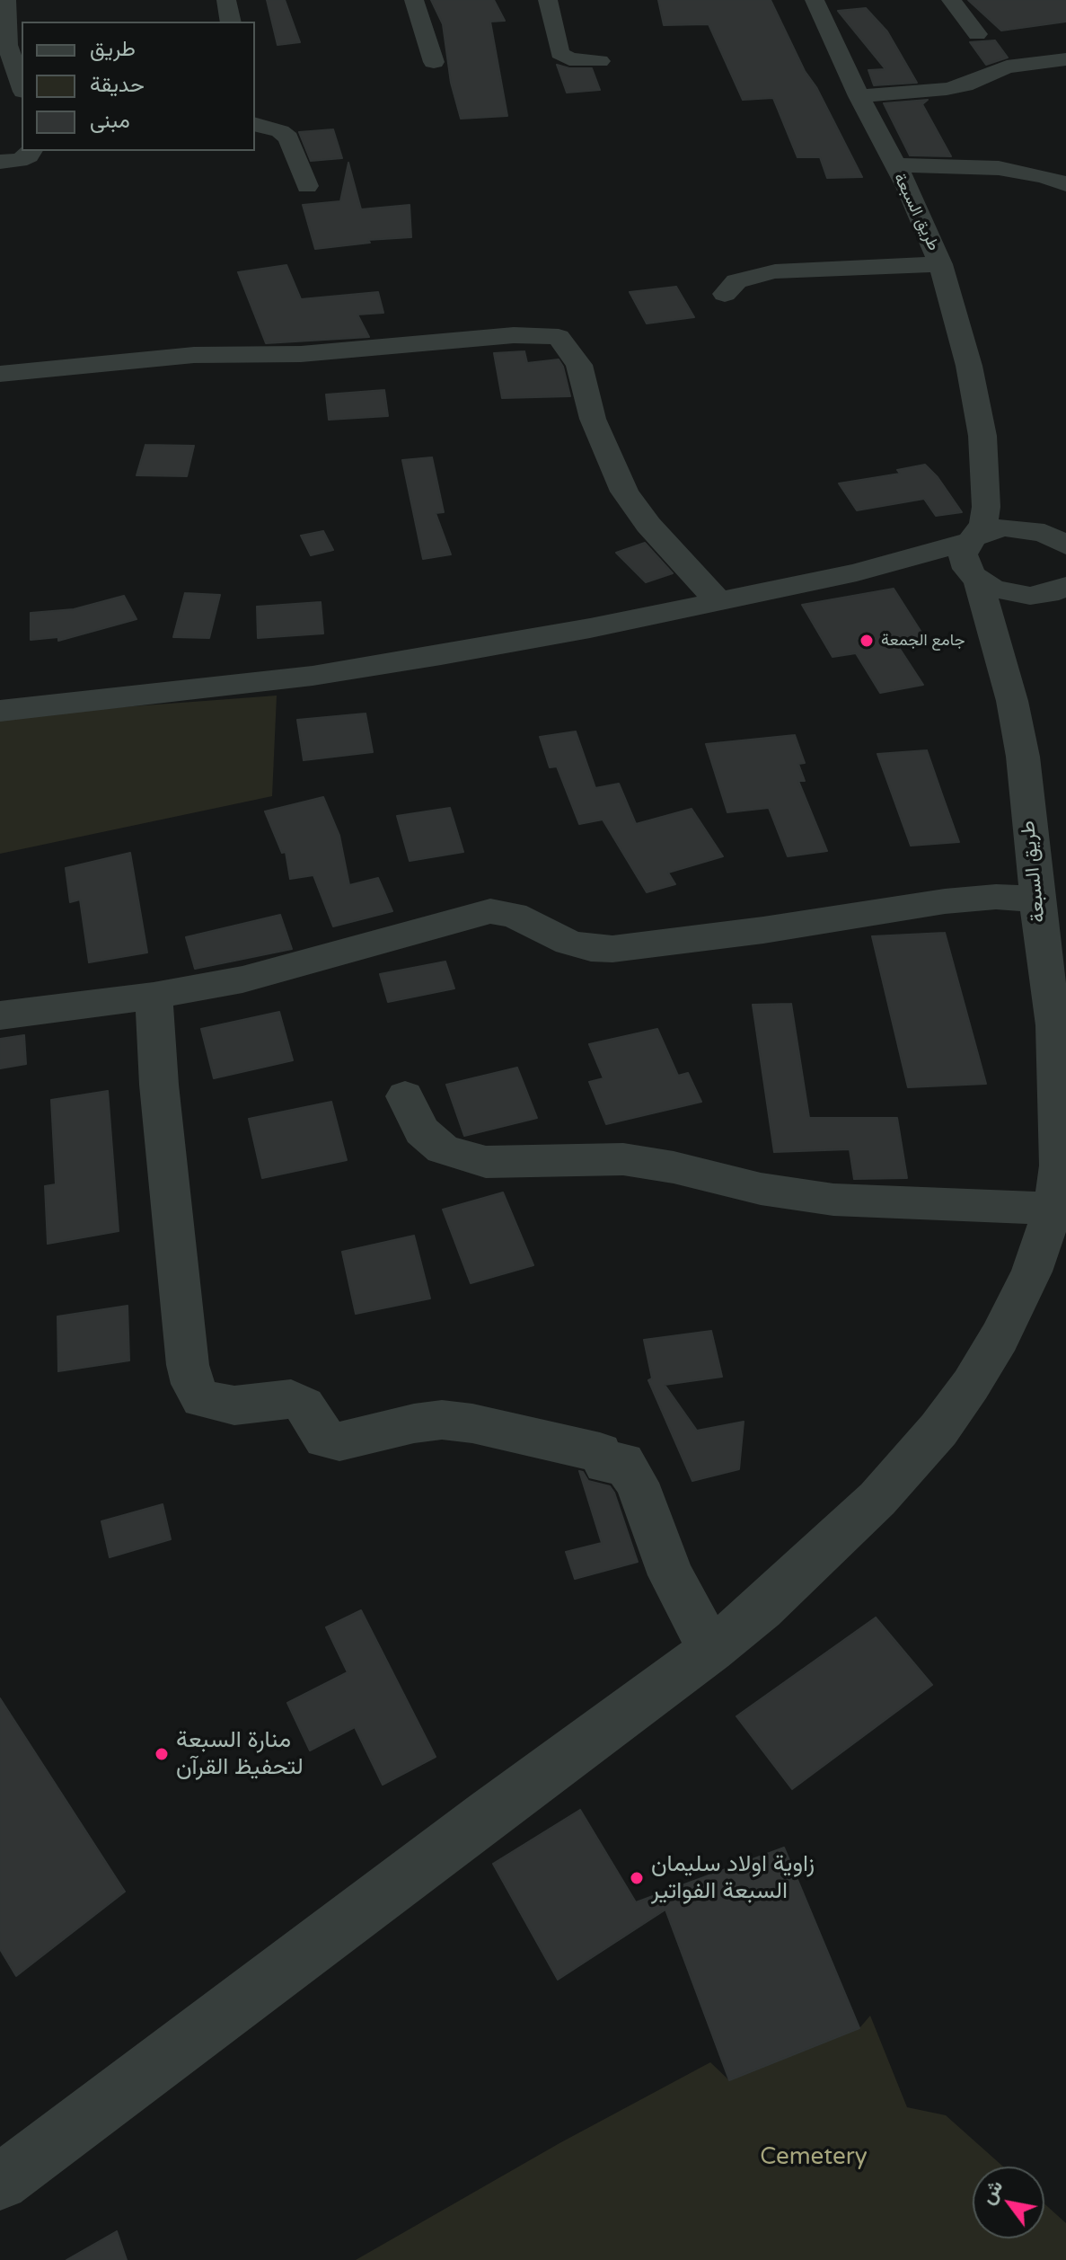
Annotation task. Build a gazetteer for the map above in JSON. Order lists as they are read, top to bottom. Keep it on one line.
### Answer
{"streets":{"street":["طريق السبعة"]},"parks":["Cemetery"],"places":["جامع الجمعة","منارة السبعة لتحفيظ القرآن","زاوية اولاد سليمان السبعة الفواتير"],"legend":["طريق","حديقة","مبنى"],"north":"top left"}
